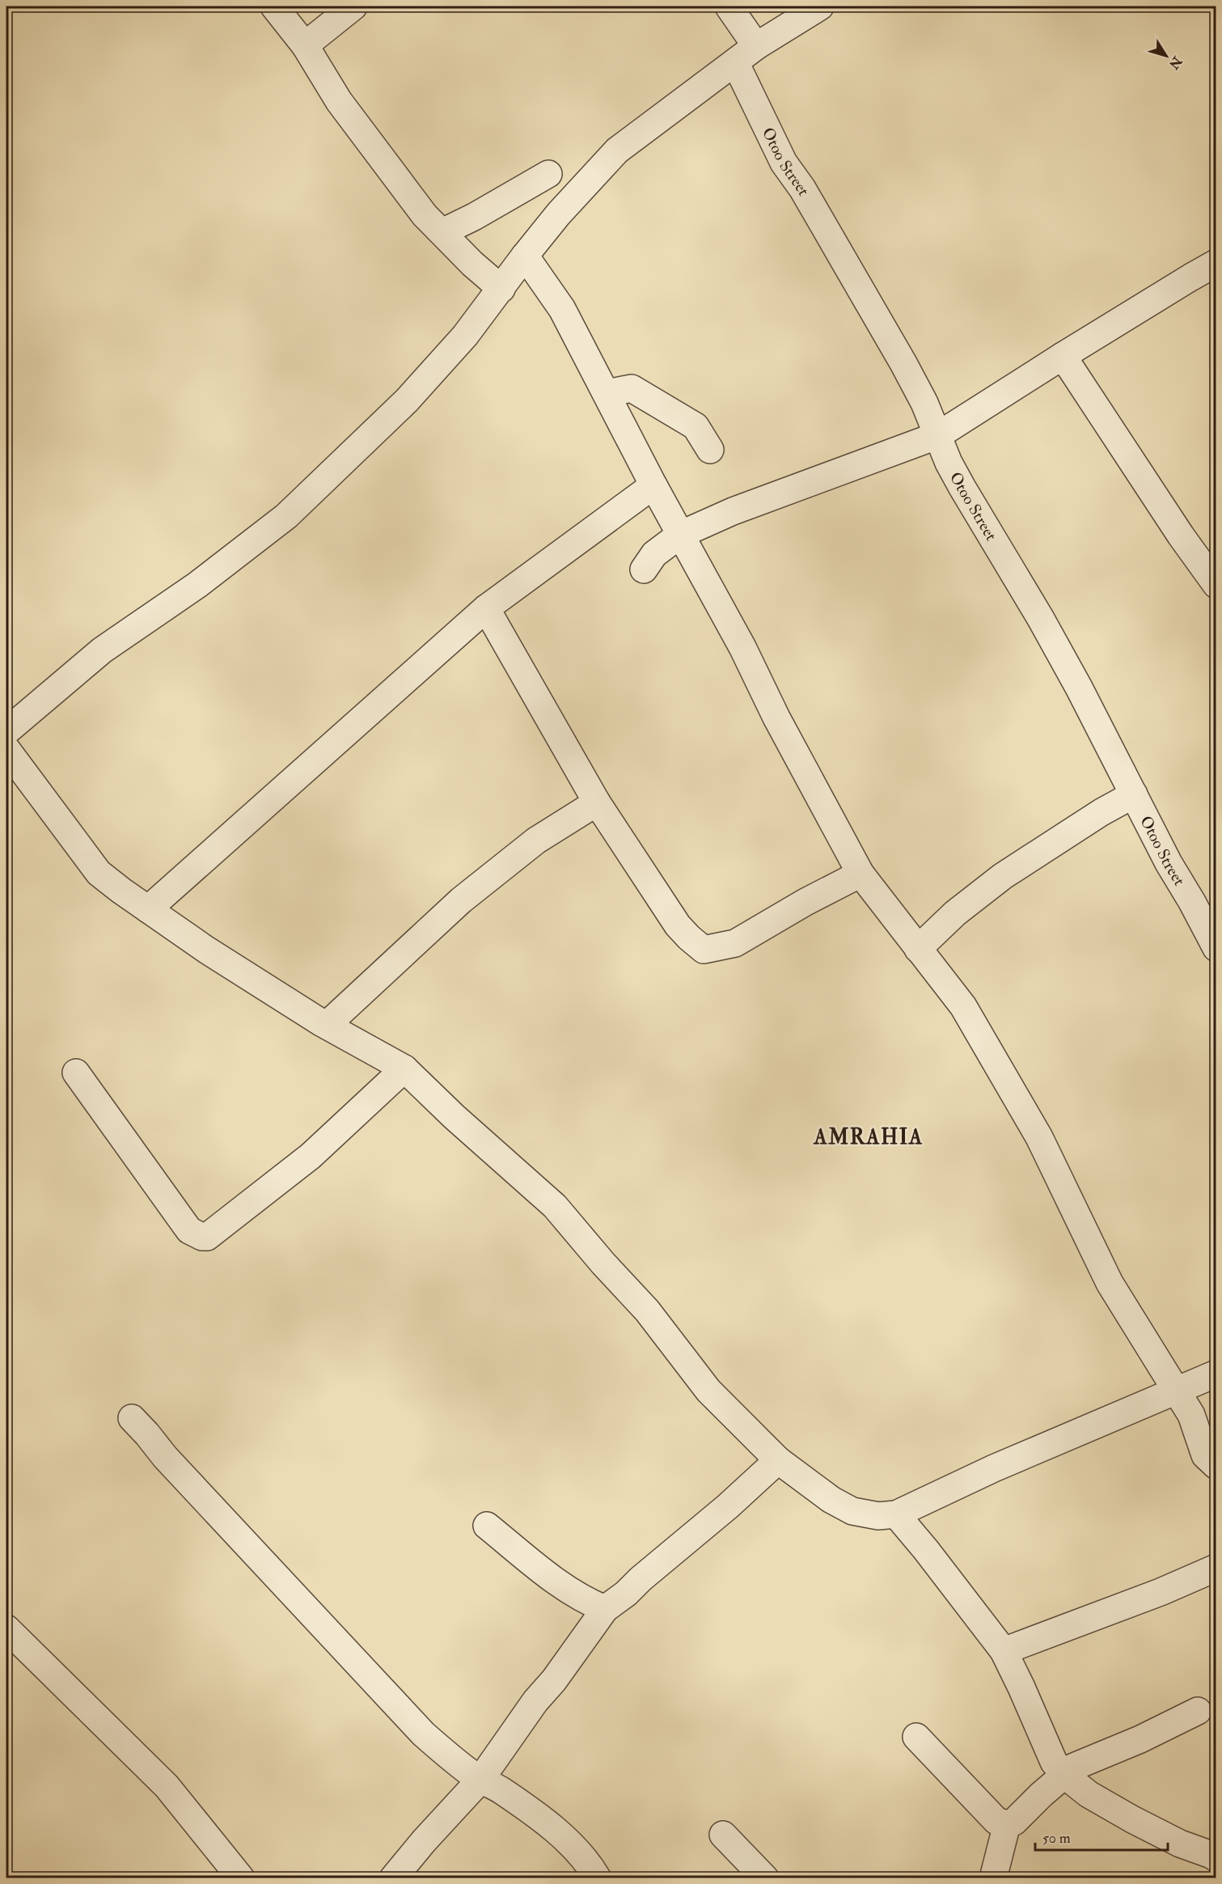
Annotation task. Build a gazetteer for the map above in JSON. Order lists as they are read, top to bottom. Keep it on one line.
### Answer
{"streets":{"street":["Otoo Street"]},"districts":["AMRAHIA"],"scale_bar":"50 m","north":"bottom right"}
